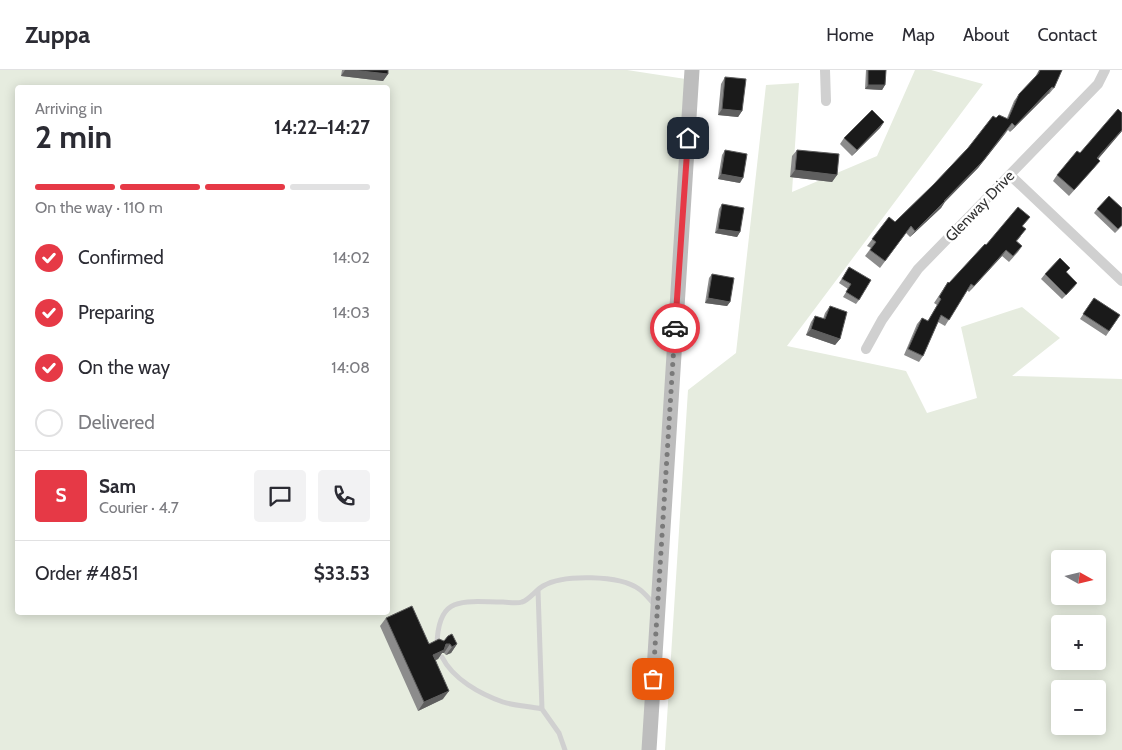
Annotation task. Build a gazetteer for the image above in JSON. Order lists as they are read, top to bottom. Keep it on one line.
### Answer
{"streets":{"street":["Glenway Drive"]},"north":"right","page":{"header":"Zuppa","nav":["Home","Map","About","Contact"],"heading":["2 min","Arriving in","14:22–14:27"],"panel":["Sam","Courier · 4.7","Order #4851","$33.53"],"bar":"On the way · 110 m","list":[["Confirmed","14:02"],["Preparing","14:03"],["On the way","14:08"],"Delivered"],"round":"S","map_buttons":["+","−"]}}
